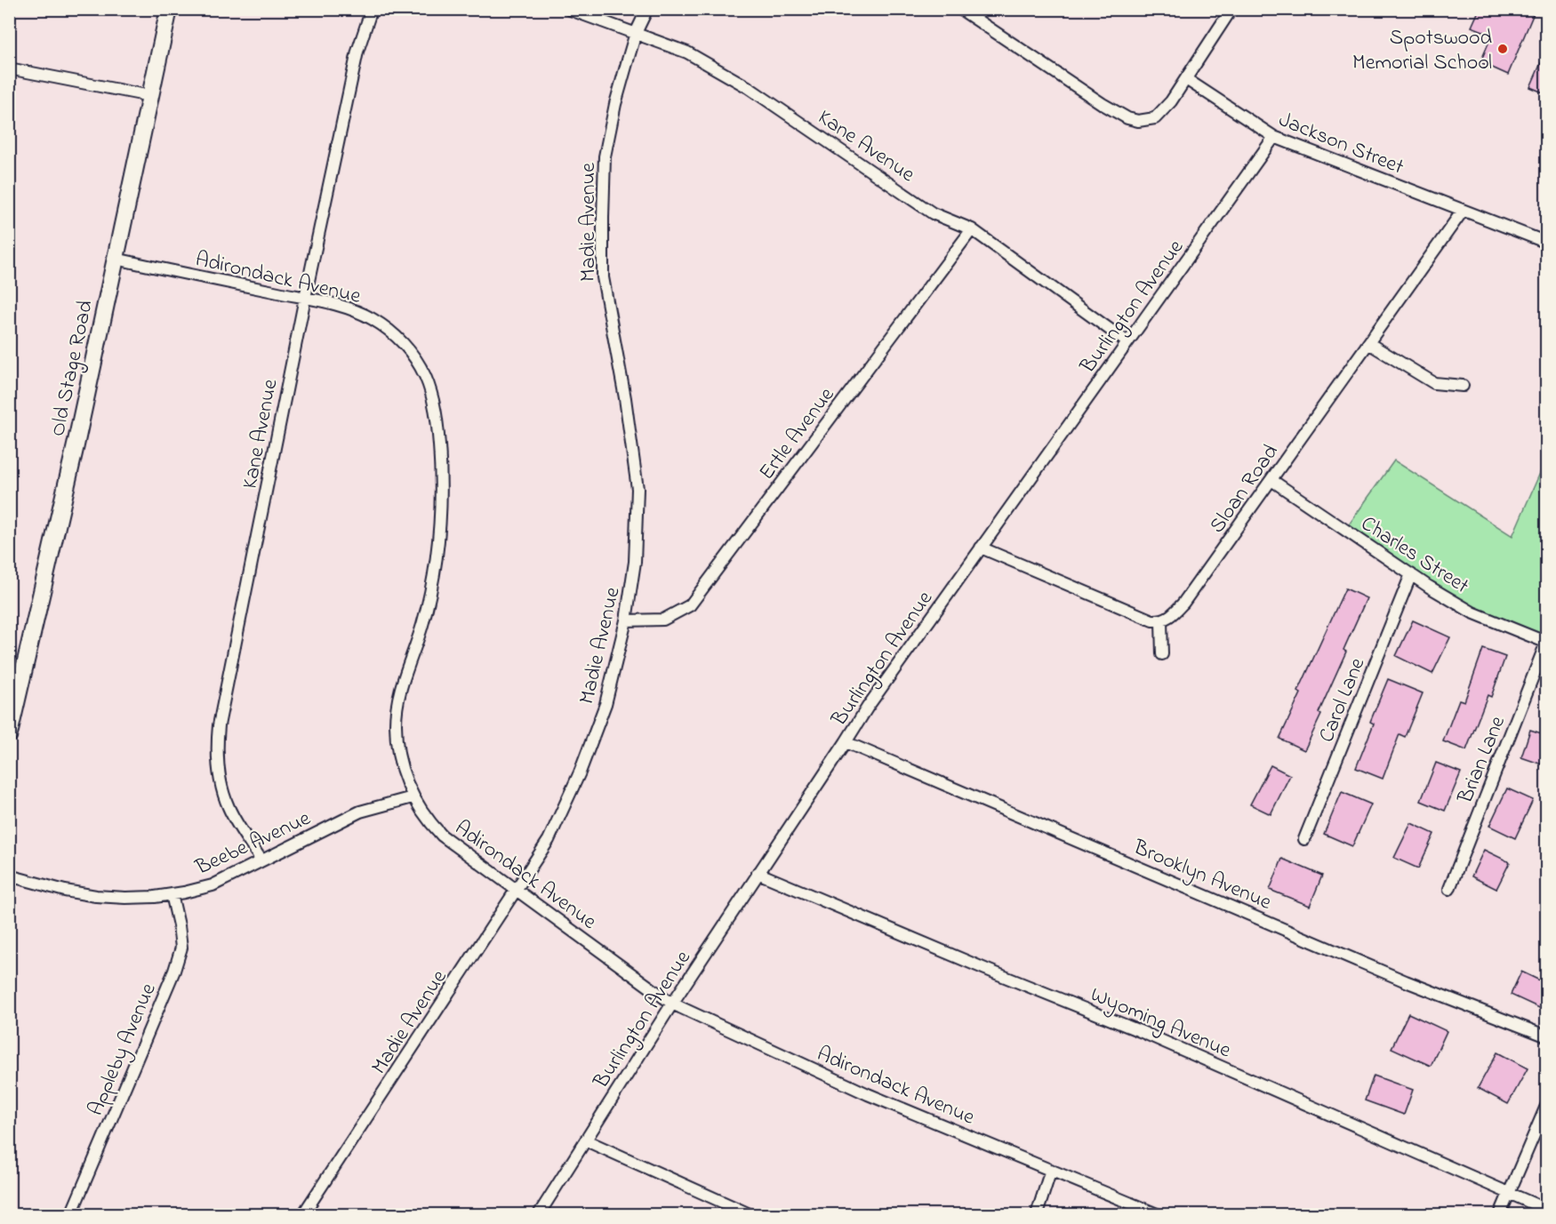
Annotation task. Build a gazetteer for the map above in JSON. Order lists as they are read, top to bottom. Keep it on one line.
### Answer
{"streets":{"main road":["Old Stage Road"],"street":["Jackson Street","Kane Avenue","Madie Avenue","Adirondack Avenue","Burlington Avenue","Ertle Avenue","Sloan Road","Charles Street","Carol Lane","Brian Lane","Beebe Avenue","Brooklyn Avenue","Wyoming Avenue","Appleby Avenue"]},"crossings":[["Jackson Street","Burlington Avenue"],["Jackson Street","Sloan Road"],["Kane Avenue","Madie Avenue"],["Kane Avenue","Adirondack Avenue"],["Kane Avenue","Burlington Avenue"],["Kane Avenue","Ertle Avenue"],["Kane Avenue","Beebe Avenue"],["Madie Avenue","Adirondack Avenue"],["Madie Avenue","Ertle Avenue"],["Adirondack Avenue","Burlington Avenue"],["Adirondack Avenue","Old Stage Road"],["Adirondack Avenue","Beebe Avenue"],["Burlington Avenue","Brooklyn Avenue"],["Burlington Avenue","Wyoming Avenue"],["Sloan Road","Charles Street"],["Charles Street","Carol Lane"],["Charles Street","Brian Lane"],["Beebe Avenue","Appleby Avenue"]],"places":["Spotswood Memorial School"]}
